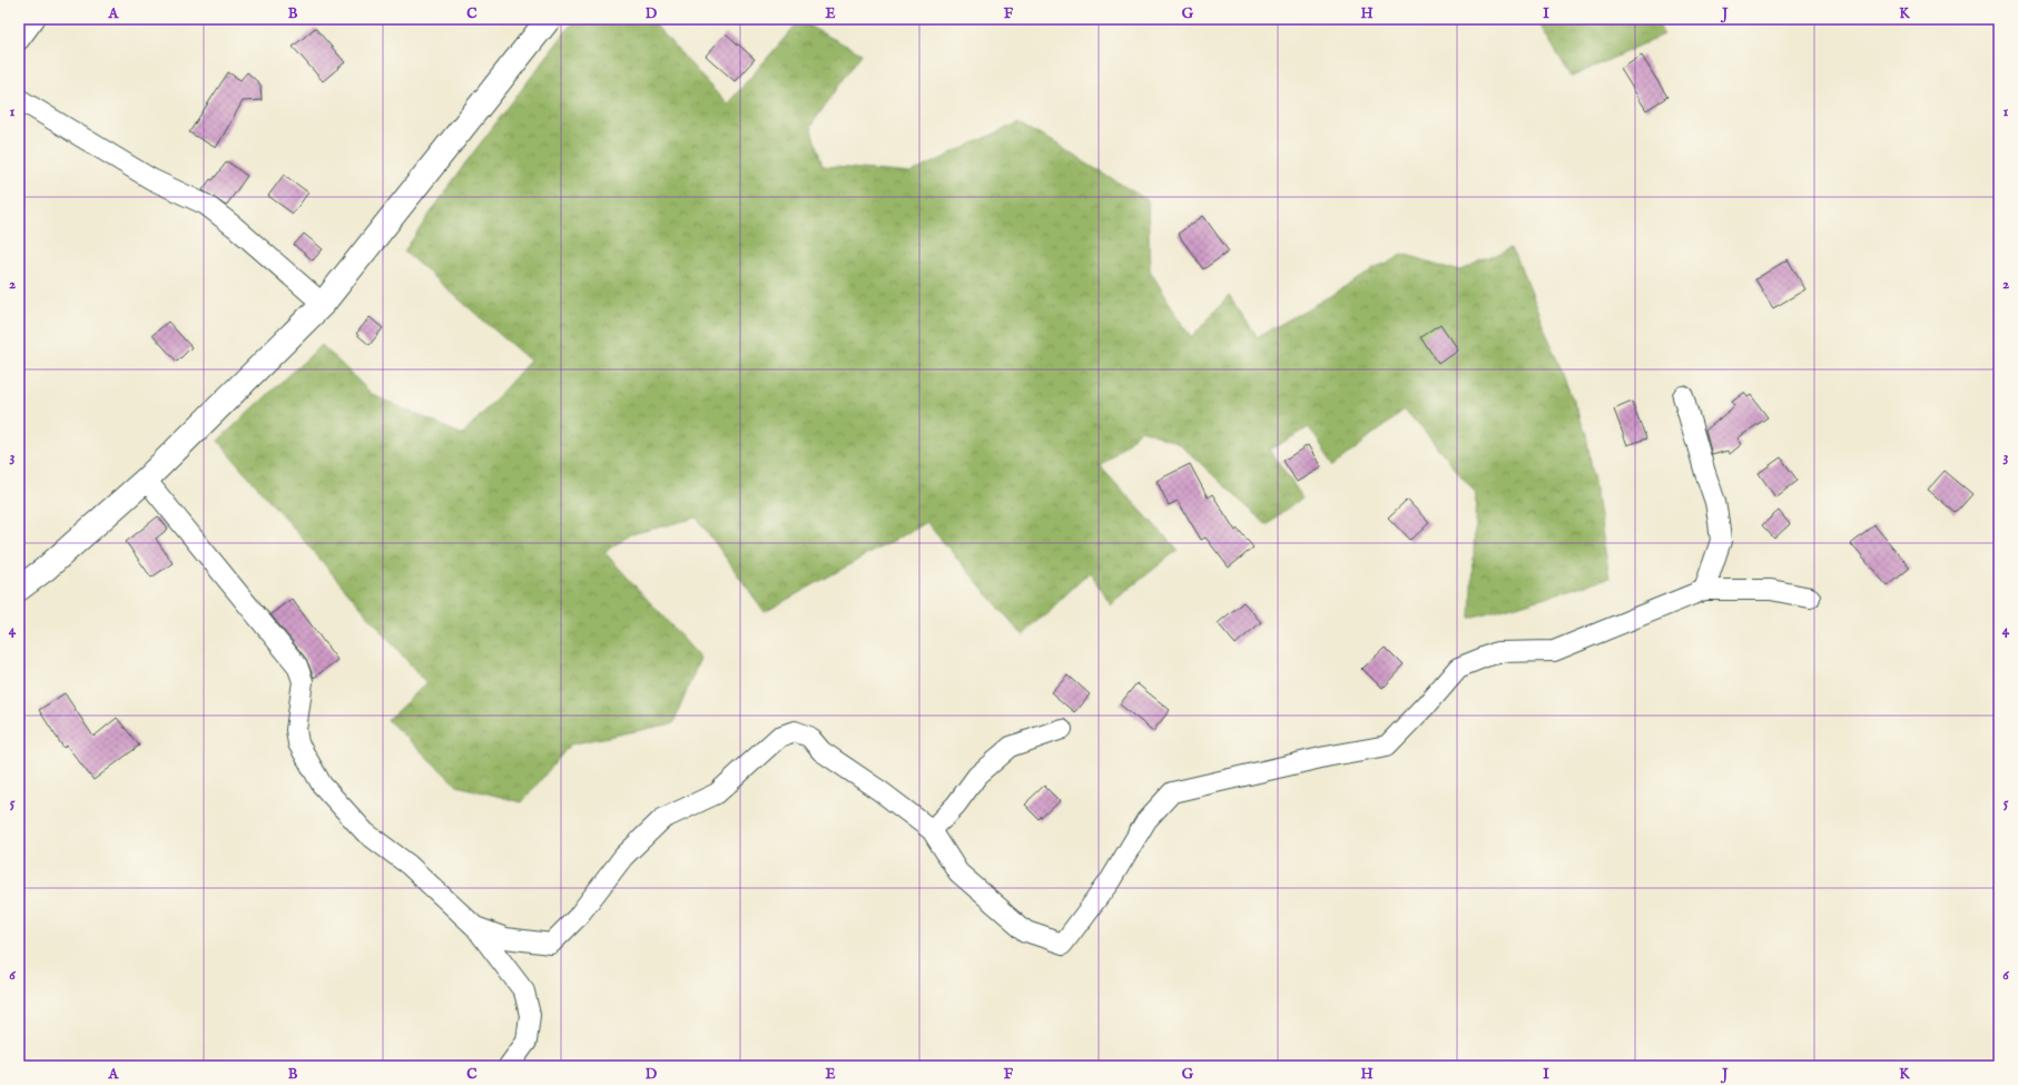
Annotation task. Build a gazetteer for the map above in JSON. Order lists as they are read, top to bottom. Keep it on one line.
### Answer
{"grid":{"columns":["A","B","C","D","E","F","G","H","I","J","K"],"rows":["1","2","3","4","5","6"]}}
